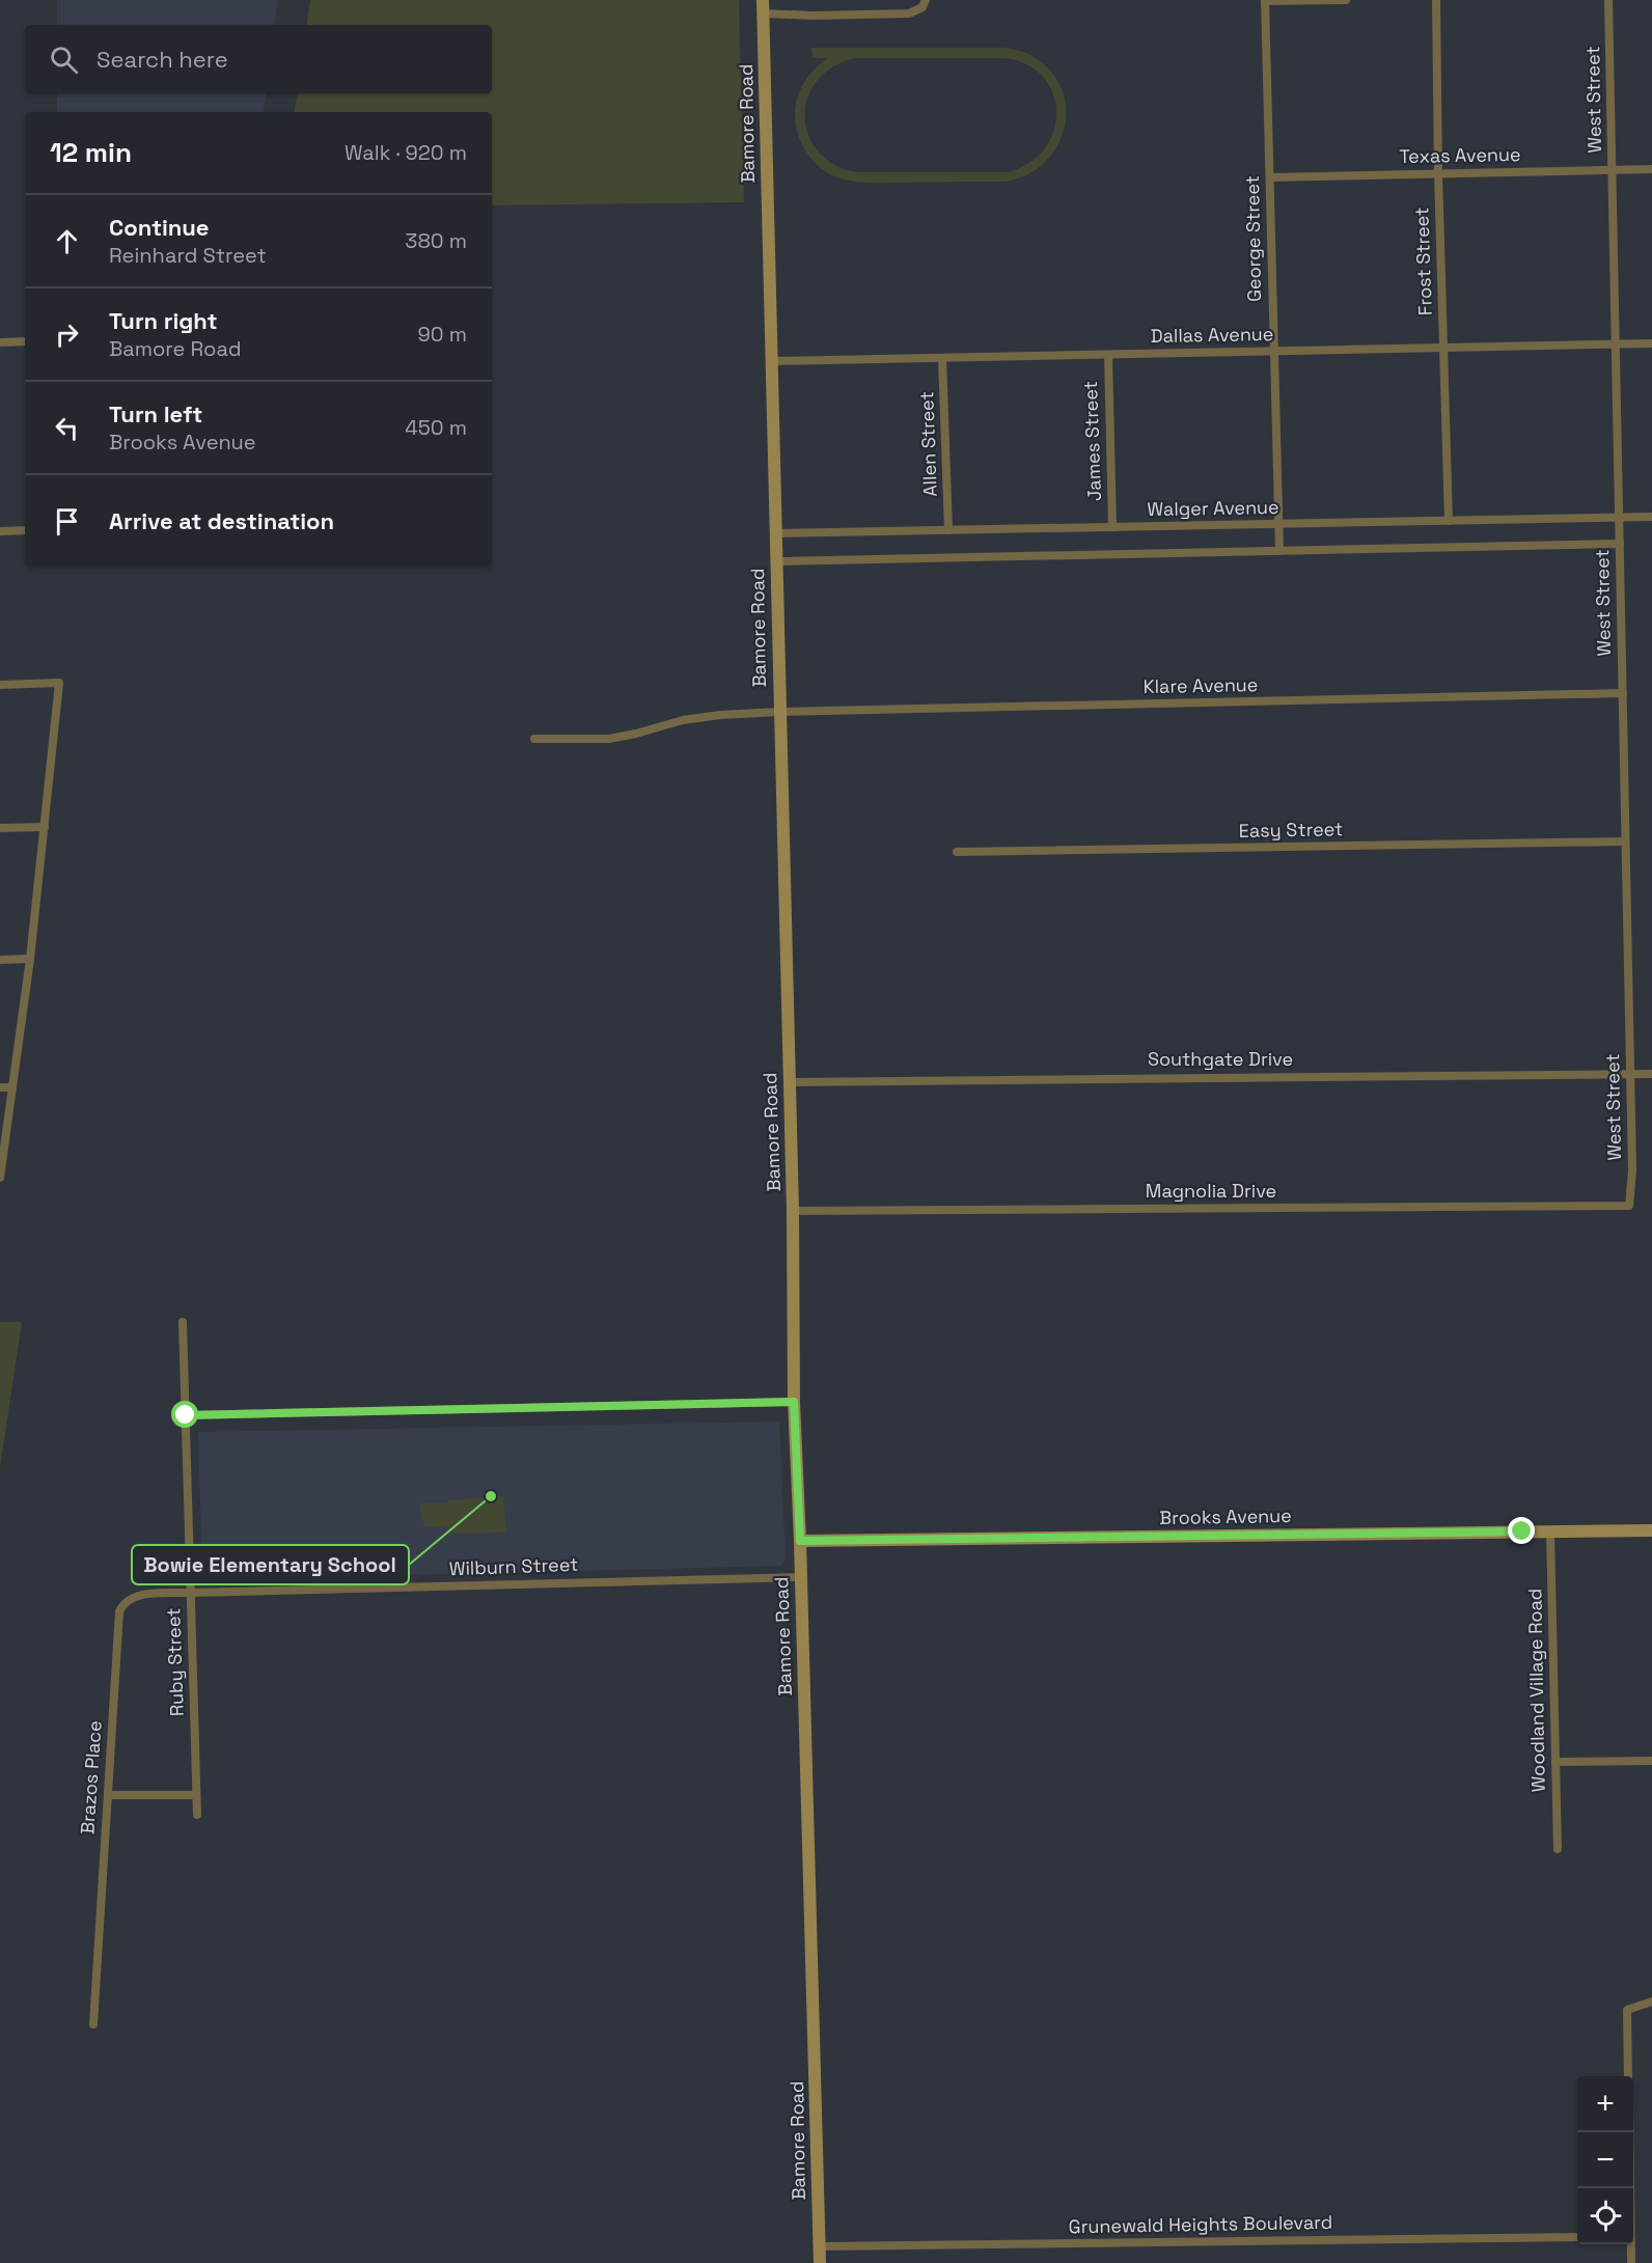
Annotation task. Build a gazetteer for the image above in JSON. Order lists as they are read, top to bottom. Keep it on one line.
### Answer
{"streets":{"street":["West Street","Bamore Road","Texas Avenue","George Street","Frost Street","Dallas Avenue","James Street","Allen Street","Walger Avenue","Klare Avenue","Easy Street","Southgate Drive","Magnolia Drive","Brooks Avenue","Wilburn Street","Ruby Street","Woodland Village Road","Brazos Place","Grunewald Heights Boulevard"]},"crossings":[["West Street","Texas Avenue"],["West Street","Dallas Avenue"],["West Street","Walger Avenue"],["West Street","Klare Avenue"],["West Street","Easy Street"],["West Street","Southgate Drive"],["West Street","Magnolia Drive"],["Bamore Road","Dallas Avenue"],["Bamore Road","Walger Avenue"],["Bamore Road","Klare Avenue"],["Bamore Road","Southgate Drive"],["Bamore Road","Magnolia Drive"],["Bamore Road","Brooks Avenue"],["Bamore Road","Wilburn Street"],["Bamore Road","Grunewald Heights Boulevard"],["Texas Avenue","George Street"],["Texas Avenue","Frost Street"],["George Street","Dallas Avenue"],["George Street","Walger Avenue"],["Frost Street","Dallas Avenue"],["Frost Street","Walger Avenue"],["Dallas Avenue","James Street"],["Dallas Avenue","Allen Street"],["James Street","Walger Avenue"],["Allen Street","Walger Avenue"],["Brooks Avenue","Woodland Village Road"],["Wilburn Street","Ruby Street"],["Wilburn Street","Brazos Place"],["Ruby Street","Brazos Place"]],"places":["Bowie Elementary School"],"page":{"search":"Search here","heading":["12 min","Walk · 920 m"],"list":[["Continue","Reinhard Street","380 m"],["Turn right","Bamore Road","90 m"],["Turn left","Brooks Avenue","450 m"],"Arrive at destination"],"map_buttons":["+","−"]}}
